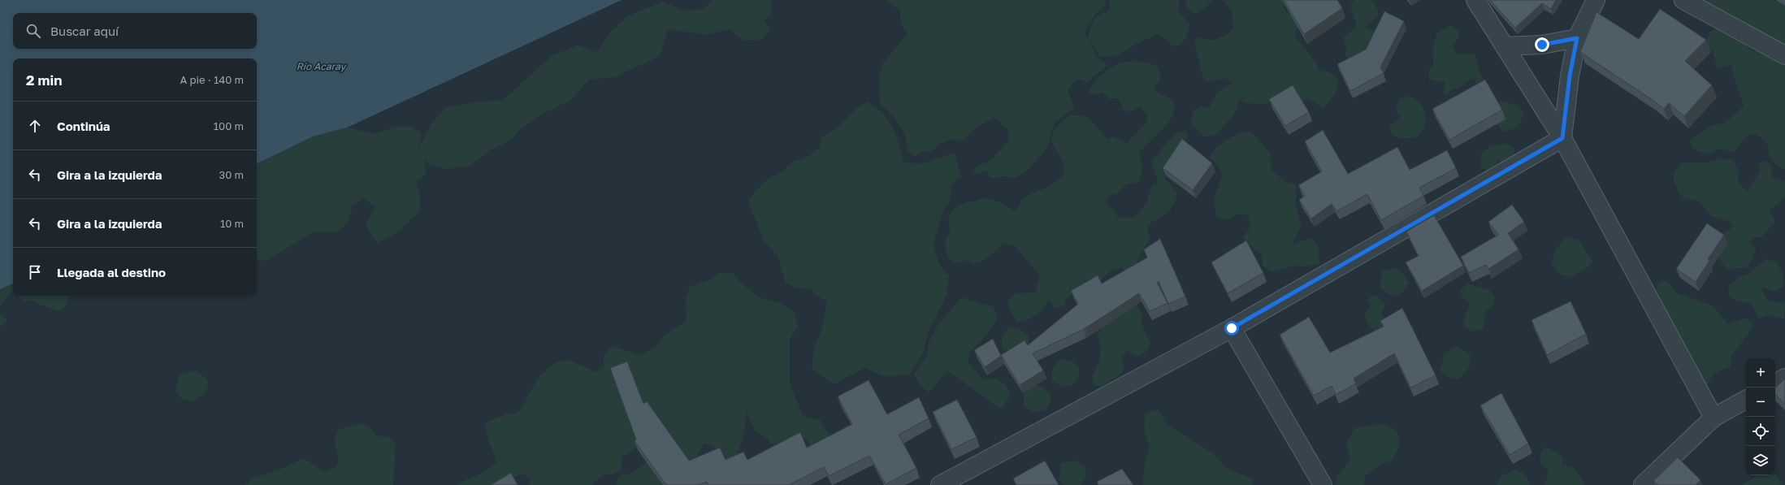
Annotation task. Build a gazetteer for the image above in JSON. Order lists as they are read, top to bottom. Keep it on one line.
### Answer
{"water":["Río Acaray"],"page":{"search":"Buscar aquí","heading":["2 min","A pie · 140 m"],"list":[["Continúa","100 m"],["Gira a la izquierda","30 m"],["Gira a la izquierda","10 m"],"Llegada al destino"],"map_buttons":["+","−"]}}
